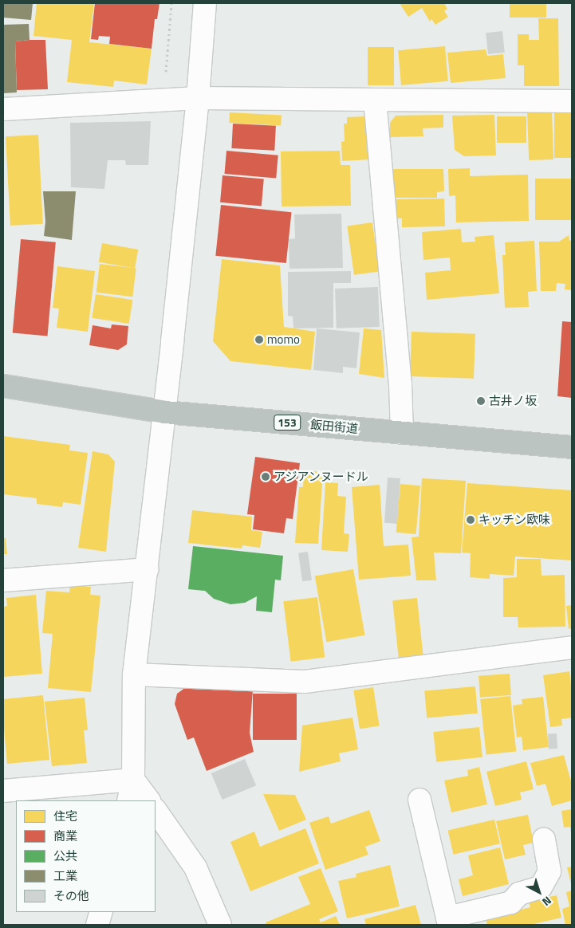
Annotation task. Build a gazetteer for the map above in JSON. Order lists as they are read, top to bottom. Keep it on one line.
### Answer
{"streets":{"highway":["153","飯田街道"]},"places":["momo","古井ノ坂","アジアンヌードル","キッチン欧味"],"legend":["住宅","商業","公共","工業","その他"],"north":"bottom right"}
